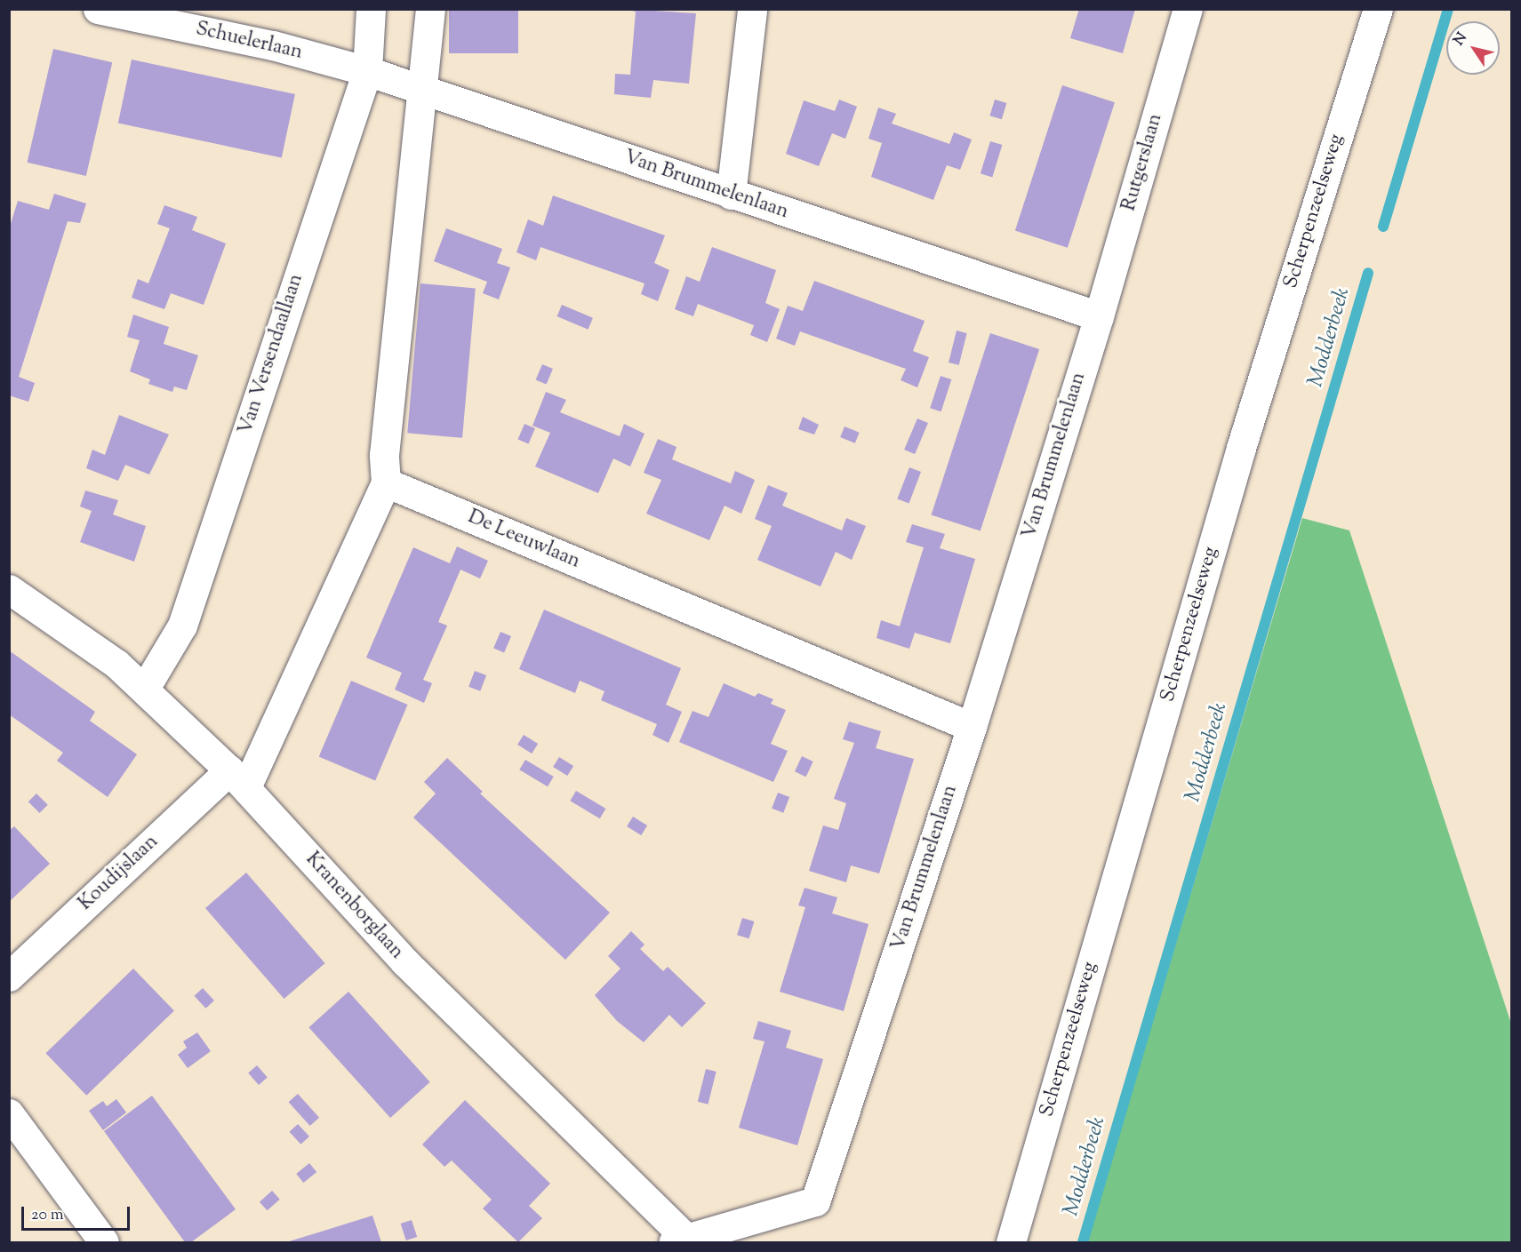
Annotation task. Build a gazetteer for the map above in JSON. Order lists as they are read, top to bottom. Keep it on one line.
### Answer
{"streets":{"street":["Schuelerlaan","Rutgerslaan","Van Brummelenlaan","Scherpenzeelseweg","Van Versendaallaan","De Leeuwlaan","Koudijslaan","Kranenborglaan"]},"crossings":[["Schuelerlaan","Van Brummelenlaan"],["Schuelerlaan","Van Versendaallaan"],["Rutgerslaan","Van Brummelenlaan"],["Van Brummelenlaan","Van Versendaallaan"],["Van Brummelenlaan","De Leeuwlaan"],["Van Brummelenlaan","Kranenborglaan"],["Van Versendaallaan","Kranenborglaan"],["Koudijslaan","Kranenborglaan"]],"water":["Modderbeek"],"scale_bar":"20 m","north":"top left"}
